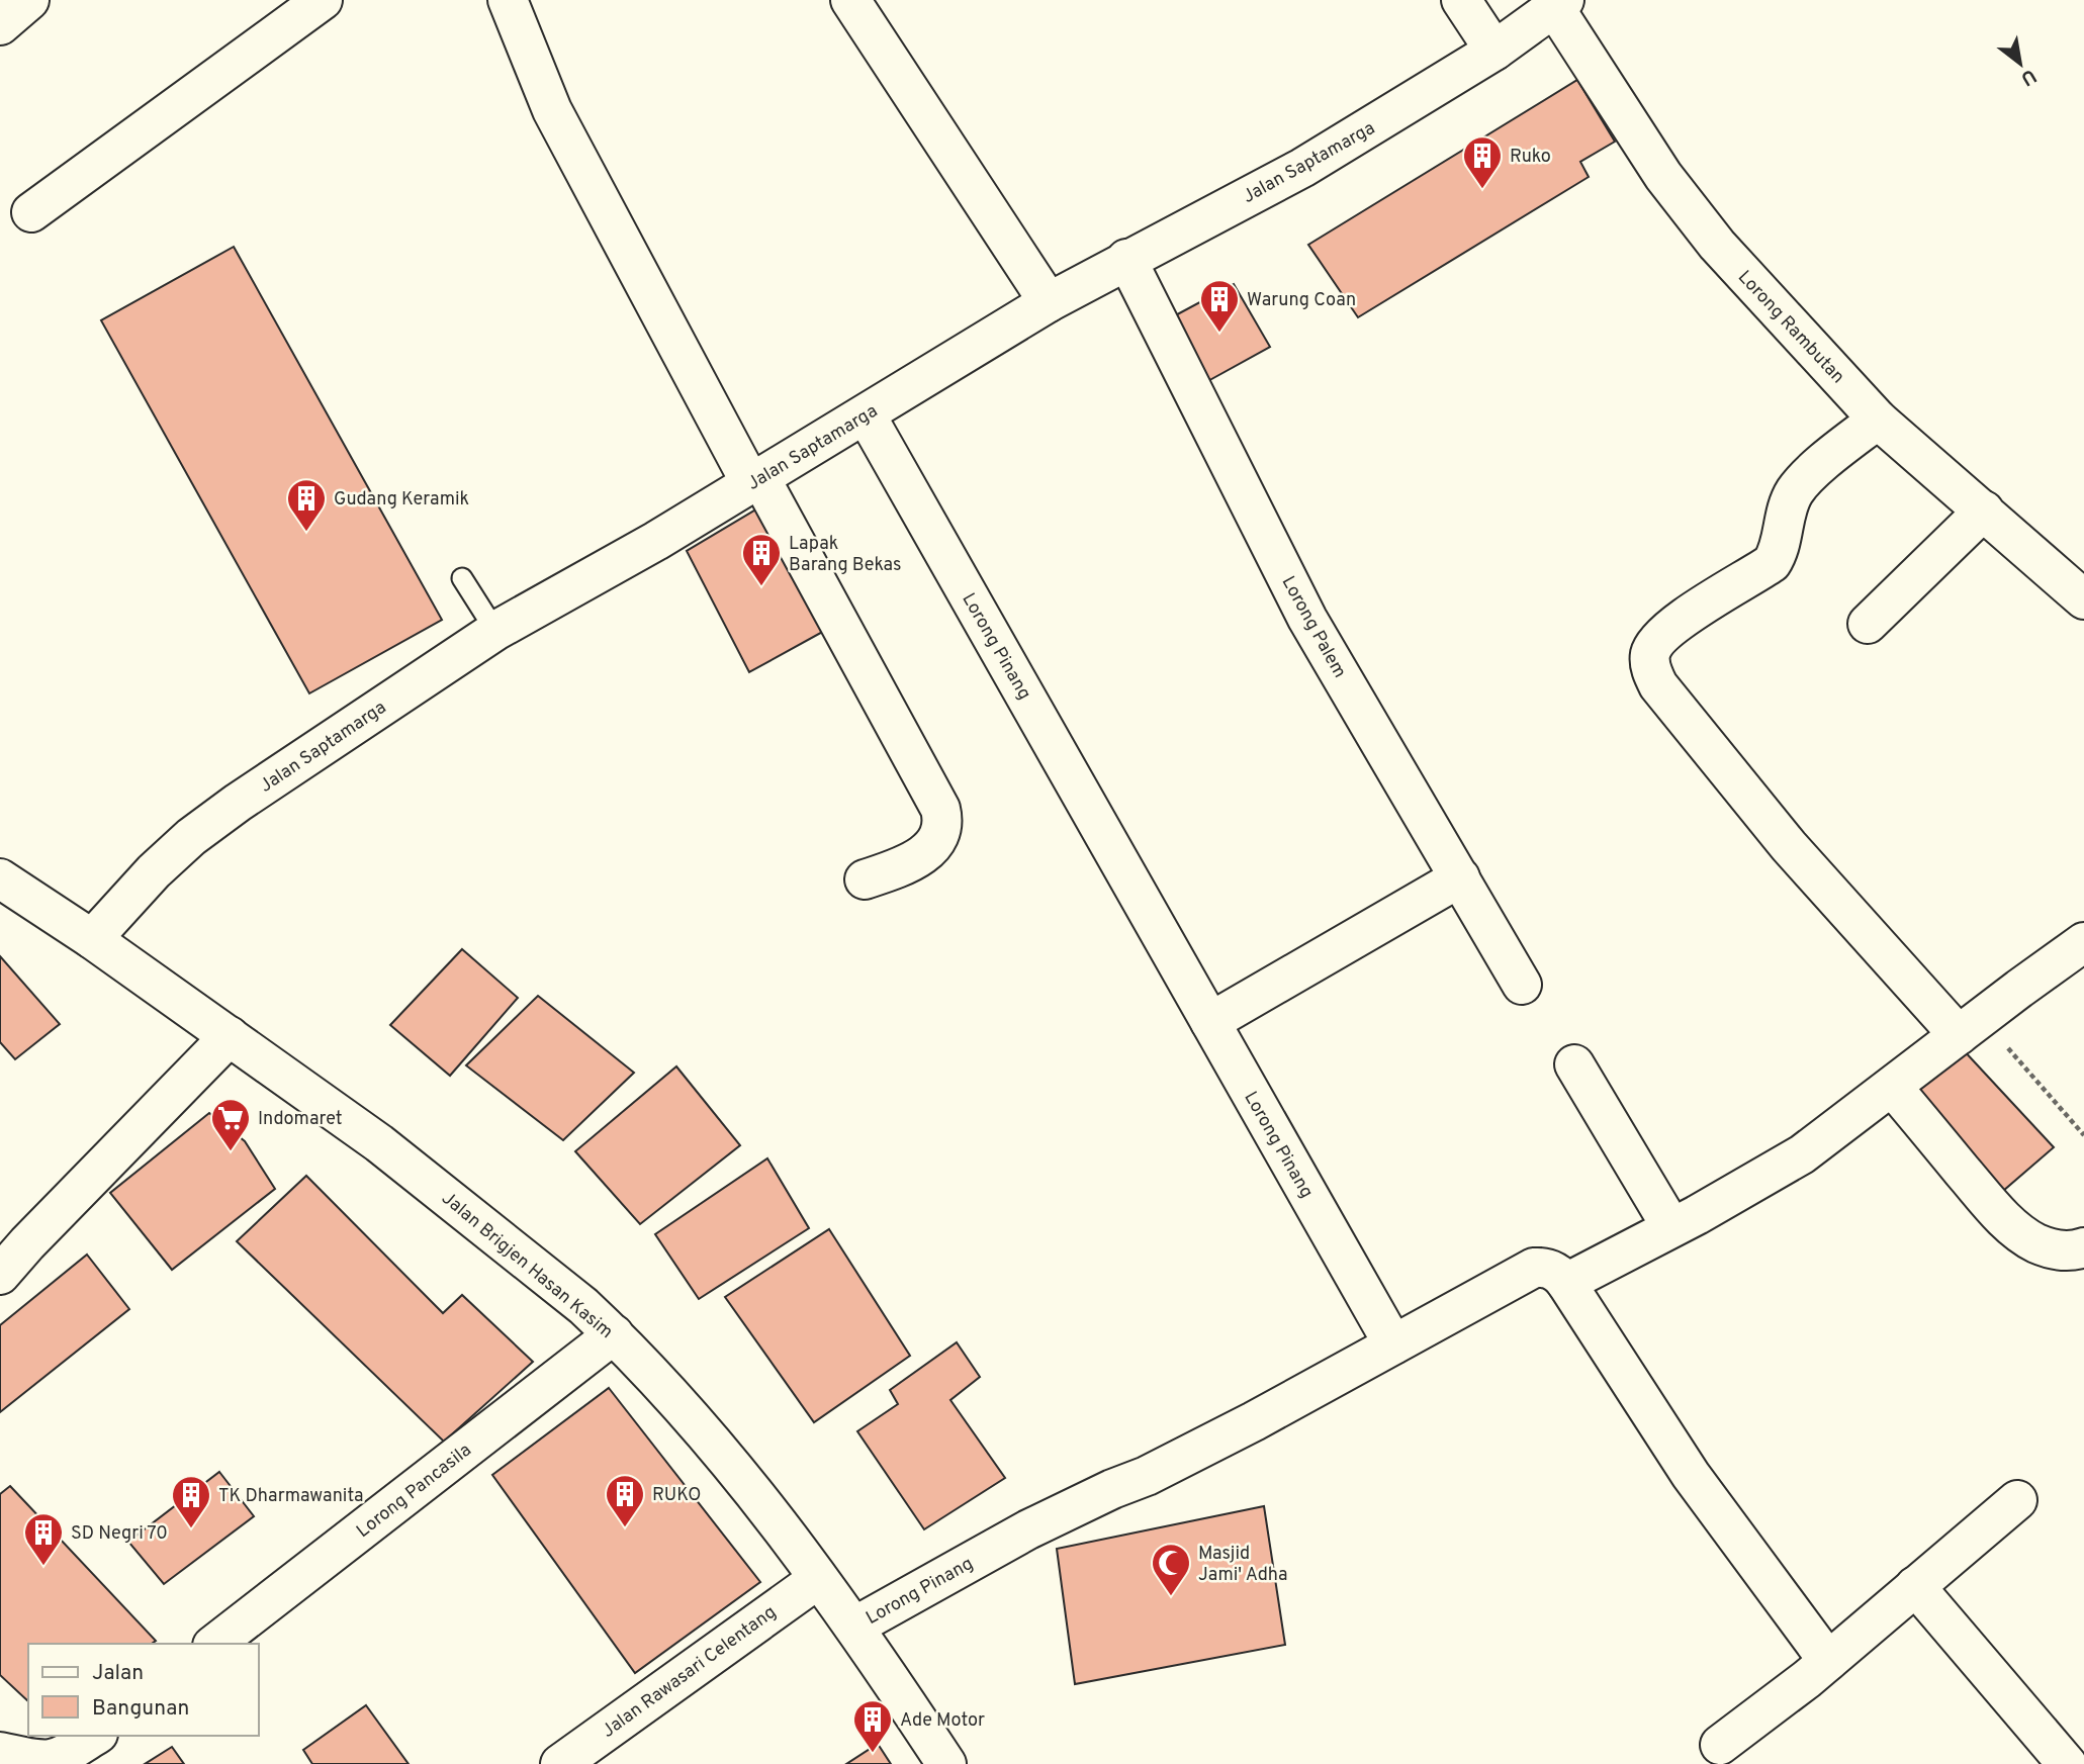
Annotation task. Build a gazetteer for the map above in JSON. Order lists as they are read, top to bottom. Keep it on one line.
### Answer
{"streets":{"street":["Jalan Saptamarga","Lorong Rambutan","Lorong Palem","Lorong Pinang","Jalan Brigjen Hasan Kasim","Lorong Pancasila","Jalan Rawasari Celentang"]},"crossings":[["Jalan Saptamarga","Lorong Rambutan"],["Jalan Saptamarga","Lorong Palem"],["Jalan Saptamarga","Lorong Pinang"],["Jalan Saptamarga","Jalan Brigjen Hasan Kasim"],["Lorong Pinang","Jalan Brigjen Hasan Kasim"],["Jalan Brigjen Hasan Kasim","Lorong Pancasila"],["Jalan Brigjen Hasan Kasim","Jalan Rawasari Celentang"]],"places":{"building":["Ruko","Warung Coan","Gudang Keramik","Lapak Barang Bekas","RUKO","TK Dharmawanita","SD Negri 70","Ade Motor"],"supermarket":["Indomaret"],"mosque":["Masjid Jami' Adha"]},"legend":["Jalan","Bangunan"],"north":"bottom right"}
